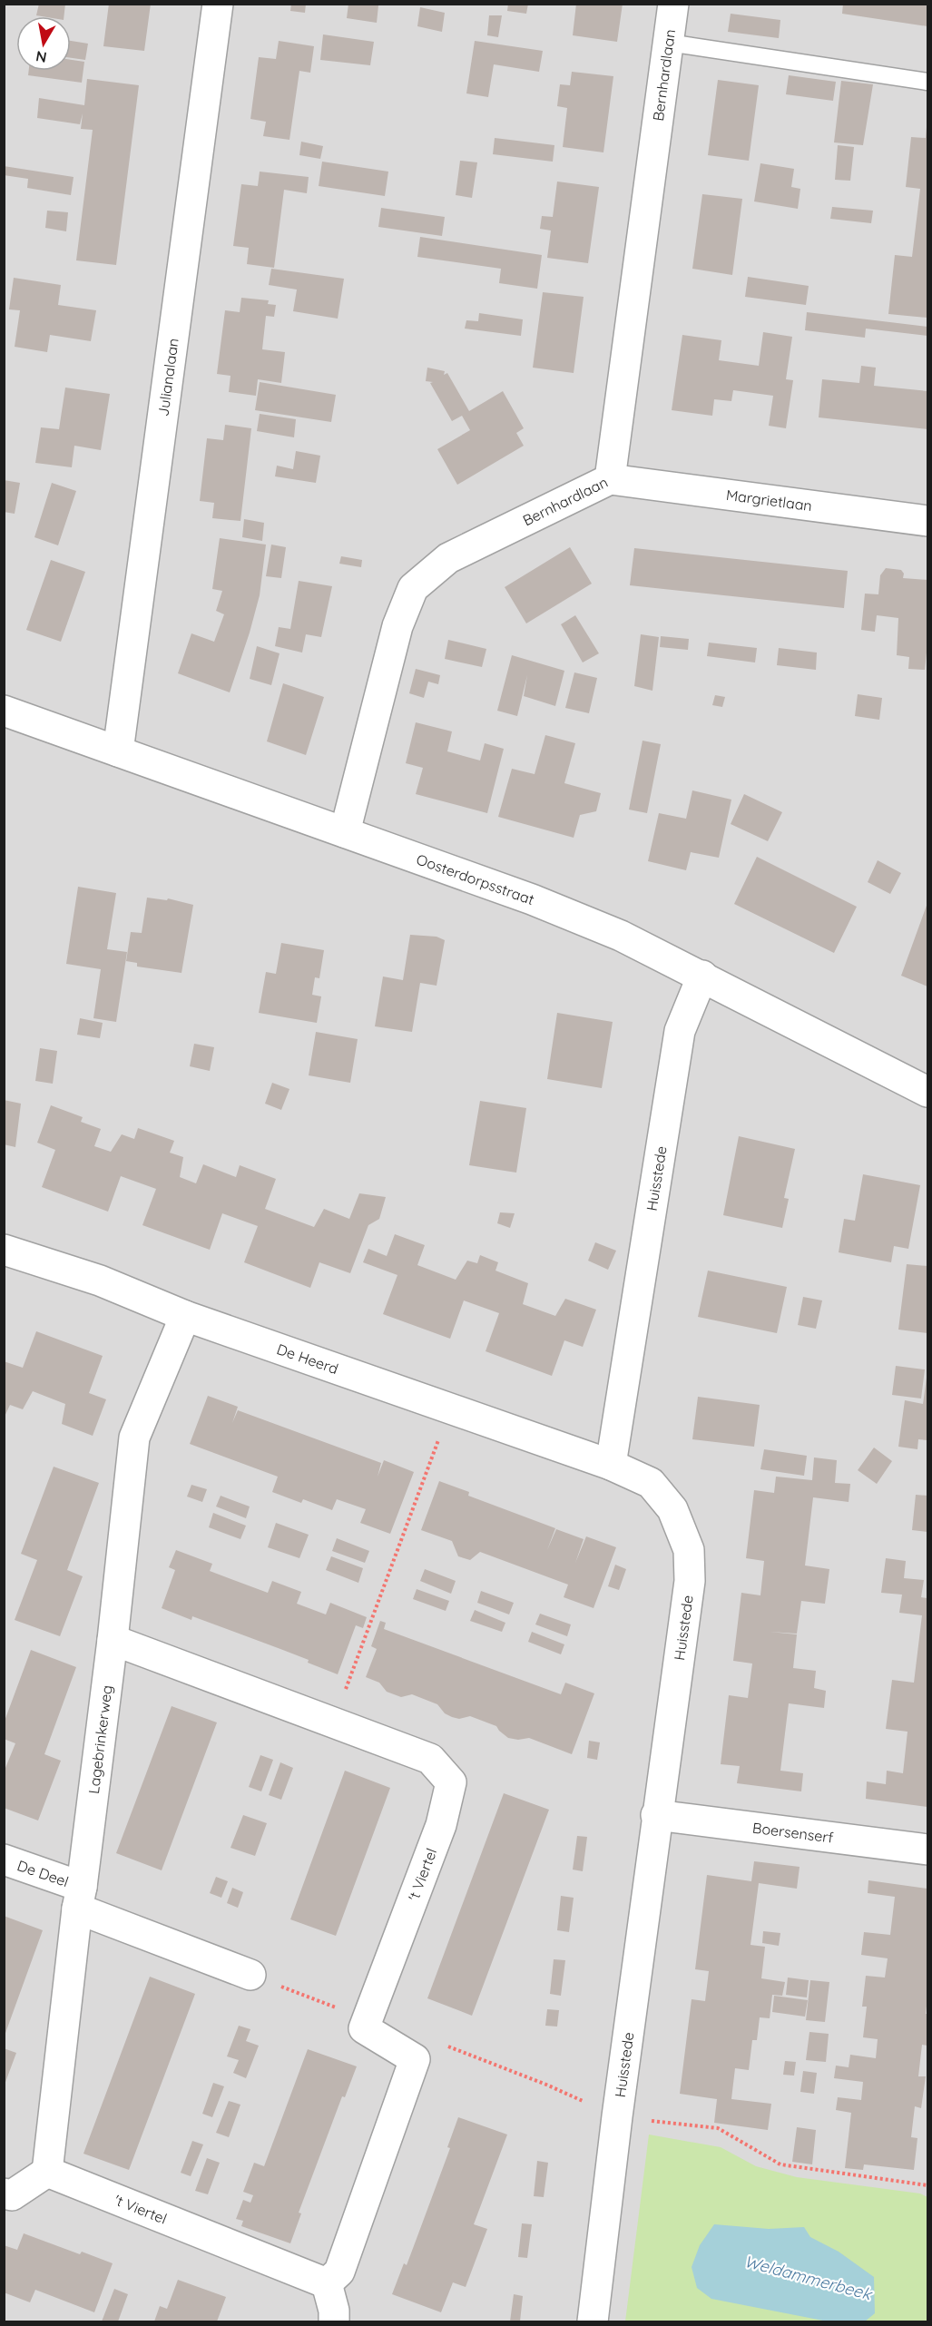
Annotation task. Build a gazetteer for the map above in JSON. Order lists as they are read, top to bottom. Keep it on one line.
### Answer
{"streets":{"street":["Bernhardlaan","Julianalaan","Margrietlaan","Oosterdorpsstraat","Huisstede","De Heerd","Lagebrinkerweg","Boersenserf","De Deel","'t Viertel"]},"crossings":[["Bernhardlaan","Margrietlaan"],["Bernhardlaan","Oosterdorpsstraat"],["Julianalaan","Oosterdorpsstraat"],["Oosterdorpsstraat","Huisstede"],["Huisstede","De Heerd"],["Huisstede","Boersenserf"],["De Heerd","Lagebrinkerweg"],["Lagebrinkerweg","De Deel"],["Lagebrinkerweg","'t Viertel"]],"water":["Weldammerbeek"],"north":"bottom"}
